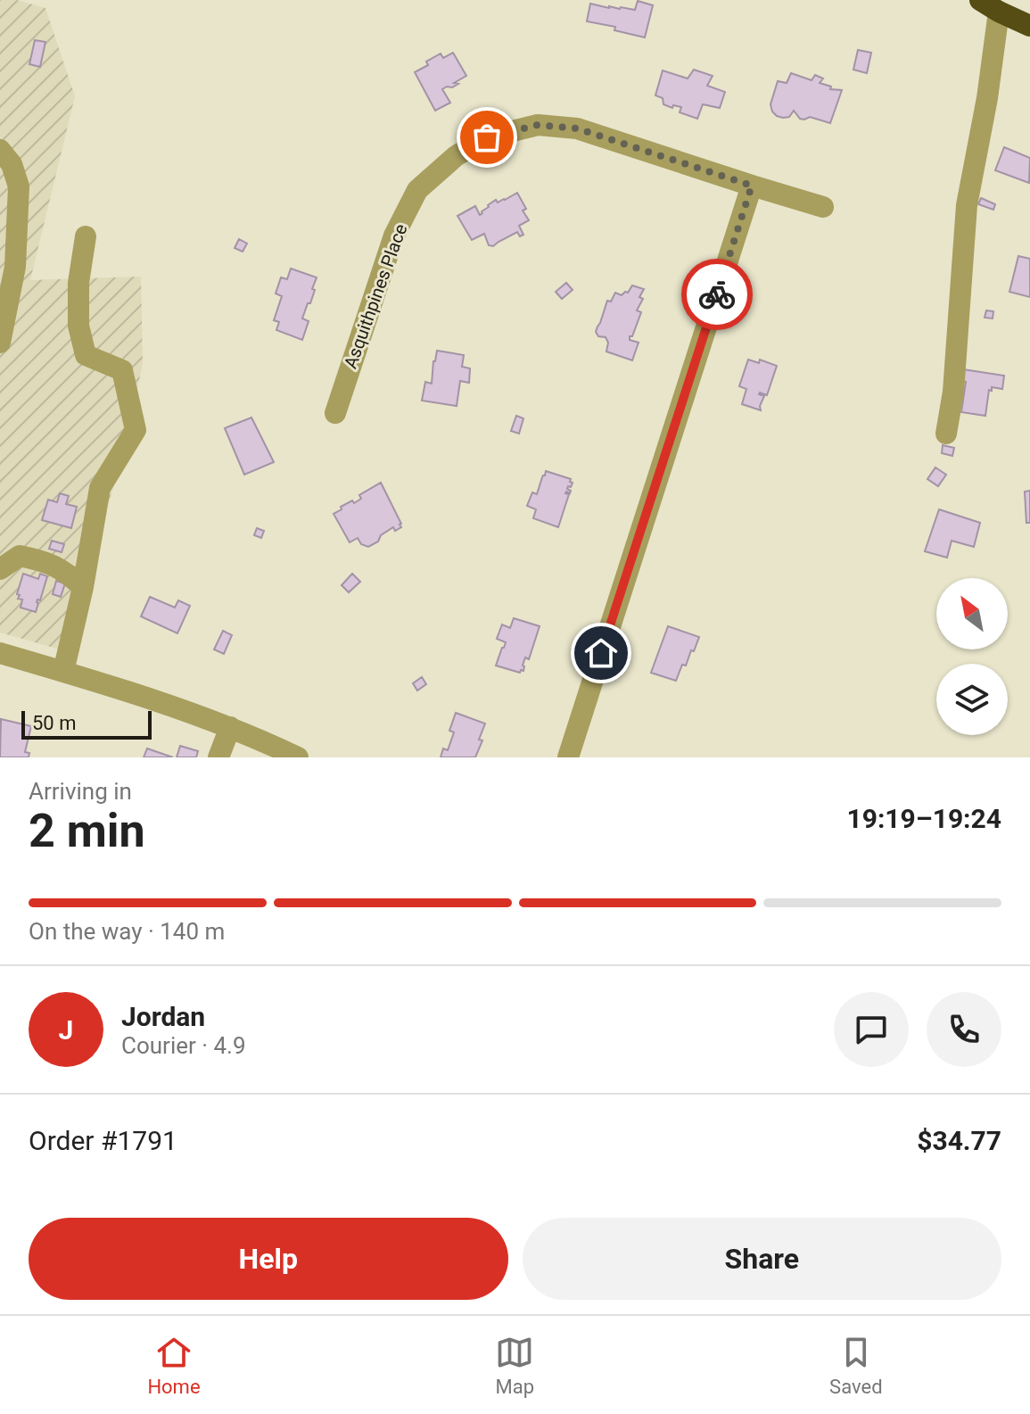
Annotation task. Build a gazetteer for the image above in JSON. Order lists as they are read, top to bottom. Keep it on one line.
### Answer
{"streets":{"street":["Asquithpines Place"]},"scale_bar":"50 m","north":"top left","page":{"scale":"50 m","heading":["2 min","Arriving in","19:19–19:24"],"panel":["Jordan","Courier · 4.9","Order #1791","$34.77"],"bar":"On the way · 140 m","round":"J","buttons":["Help","Share"],"tabs":["Home","Map","Saved"]}}
